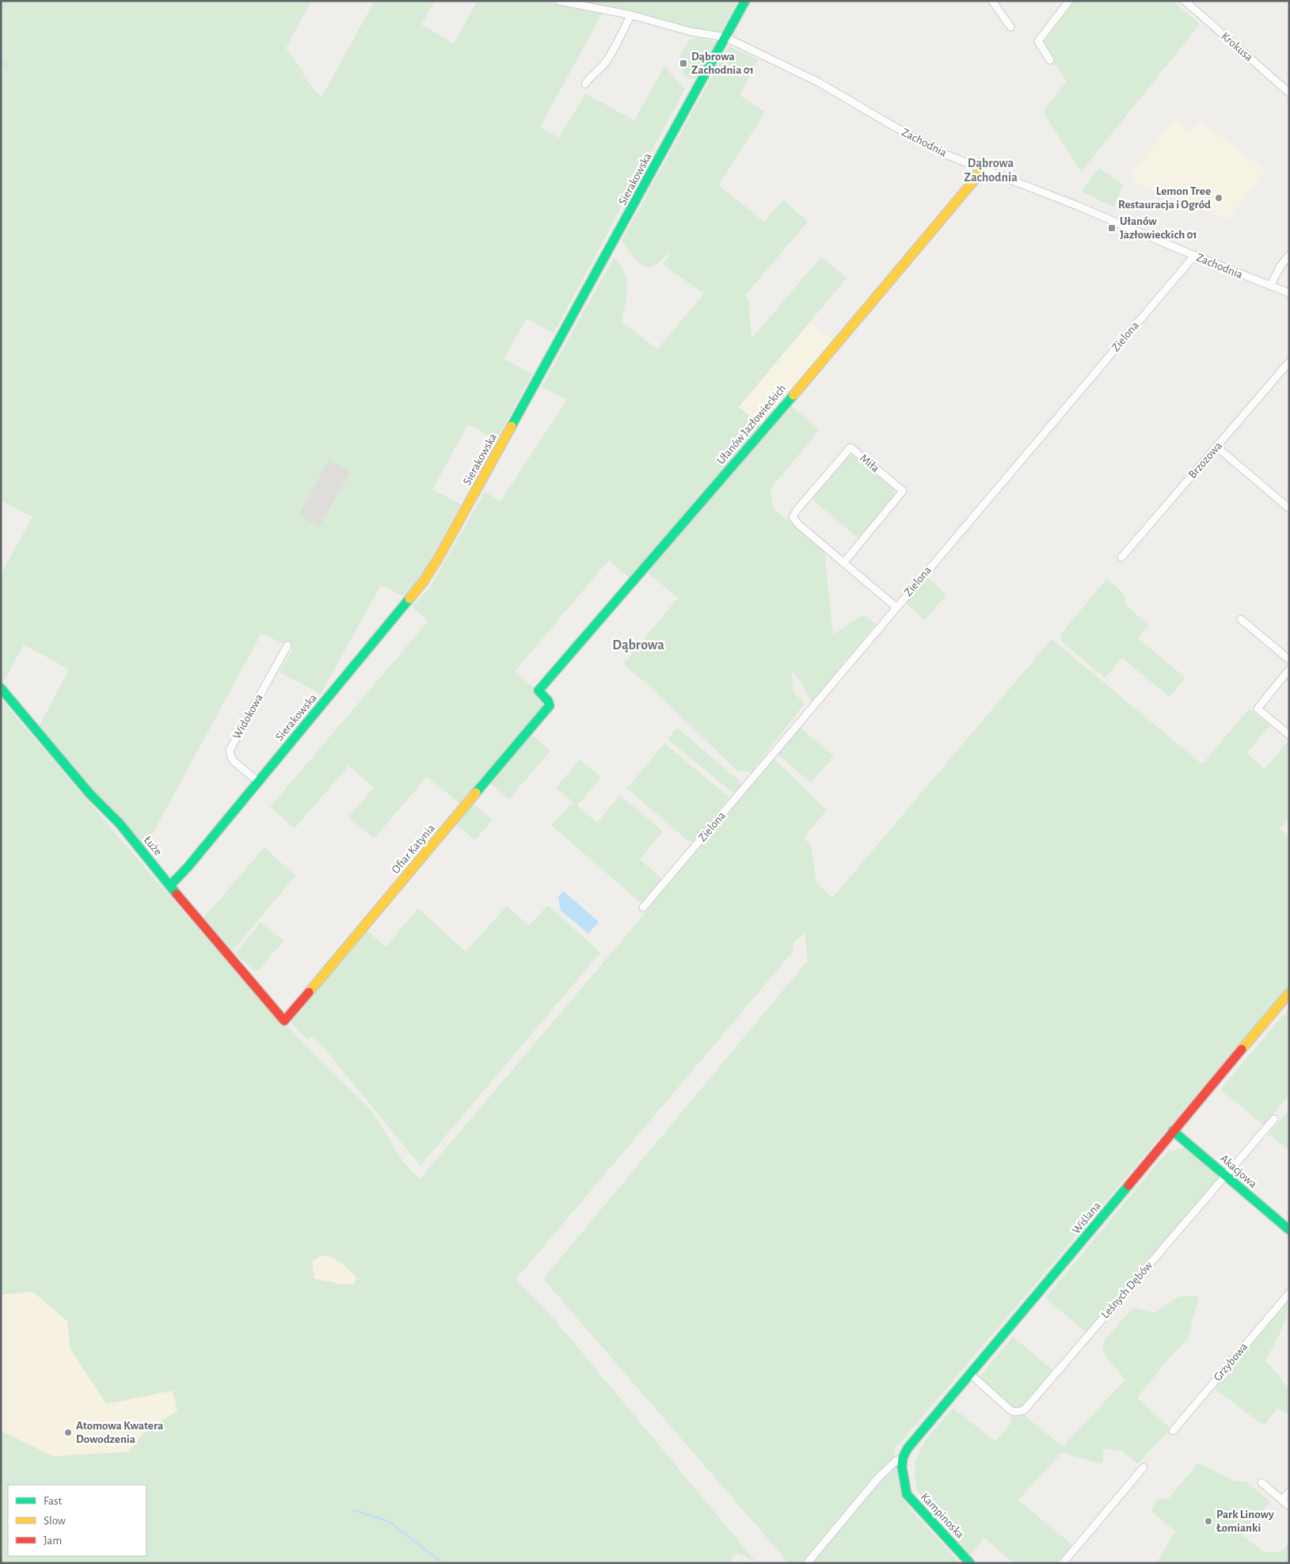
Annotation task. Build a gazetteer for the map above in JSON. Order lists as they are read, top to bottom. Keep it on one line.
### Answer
{"streets":{"street":["Krokusa","Zachodnia","Sierakowska","Zielona","Ułanów Jazłowieckich","Brzozowa","Miła","Widokowa","Łuże","Ofiar Katynia","Akacjowa","Wiślana","Leśnych Dębów","Grzybowa","Kampinoska"]},"crossings":[["Zachodnia","Sierakowska"],["Zachodnia","Zielona"],["Zachodnia","Ułanów Jazłowieckich"],["Sierakowska","Widokowa"],["Sierakowska","Łuże"],["Zielona","Miła"],["Ułanów Jazłowieckich","Ofiar Katynia"],["Łuże","Ofiar Katynia"],["Akacjowa","Wiślana"],["Akacjowa","Leśnych Dębów"],["Wiślana","Leśnych Dębów"],["Wiślana","Kampinoska"]],"districts":["Dąbrowa Zachodnia","Dąbrowa"],"places":{"transit":["Dąbrowa Zachodnia 01","Ułanów Jazłowieckich 01"],"other":["Lemon Tree Restauracja i Ogród","Atomowa Kwatera Dowodzenia","Park Linowy Łomianki"]},"legend":["Fast","Slow","Jam"]}
